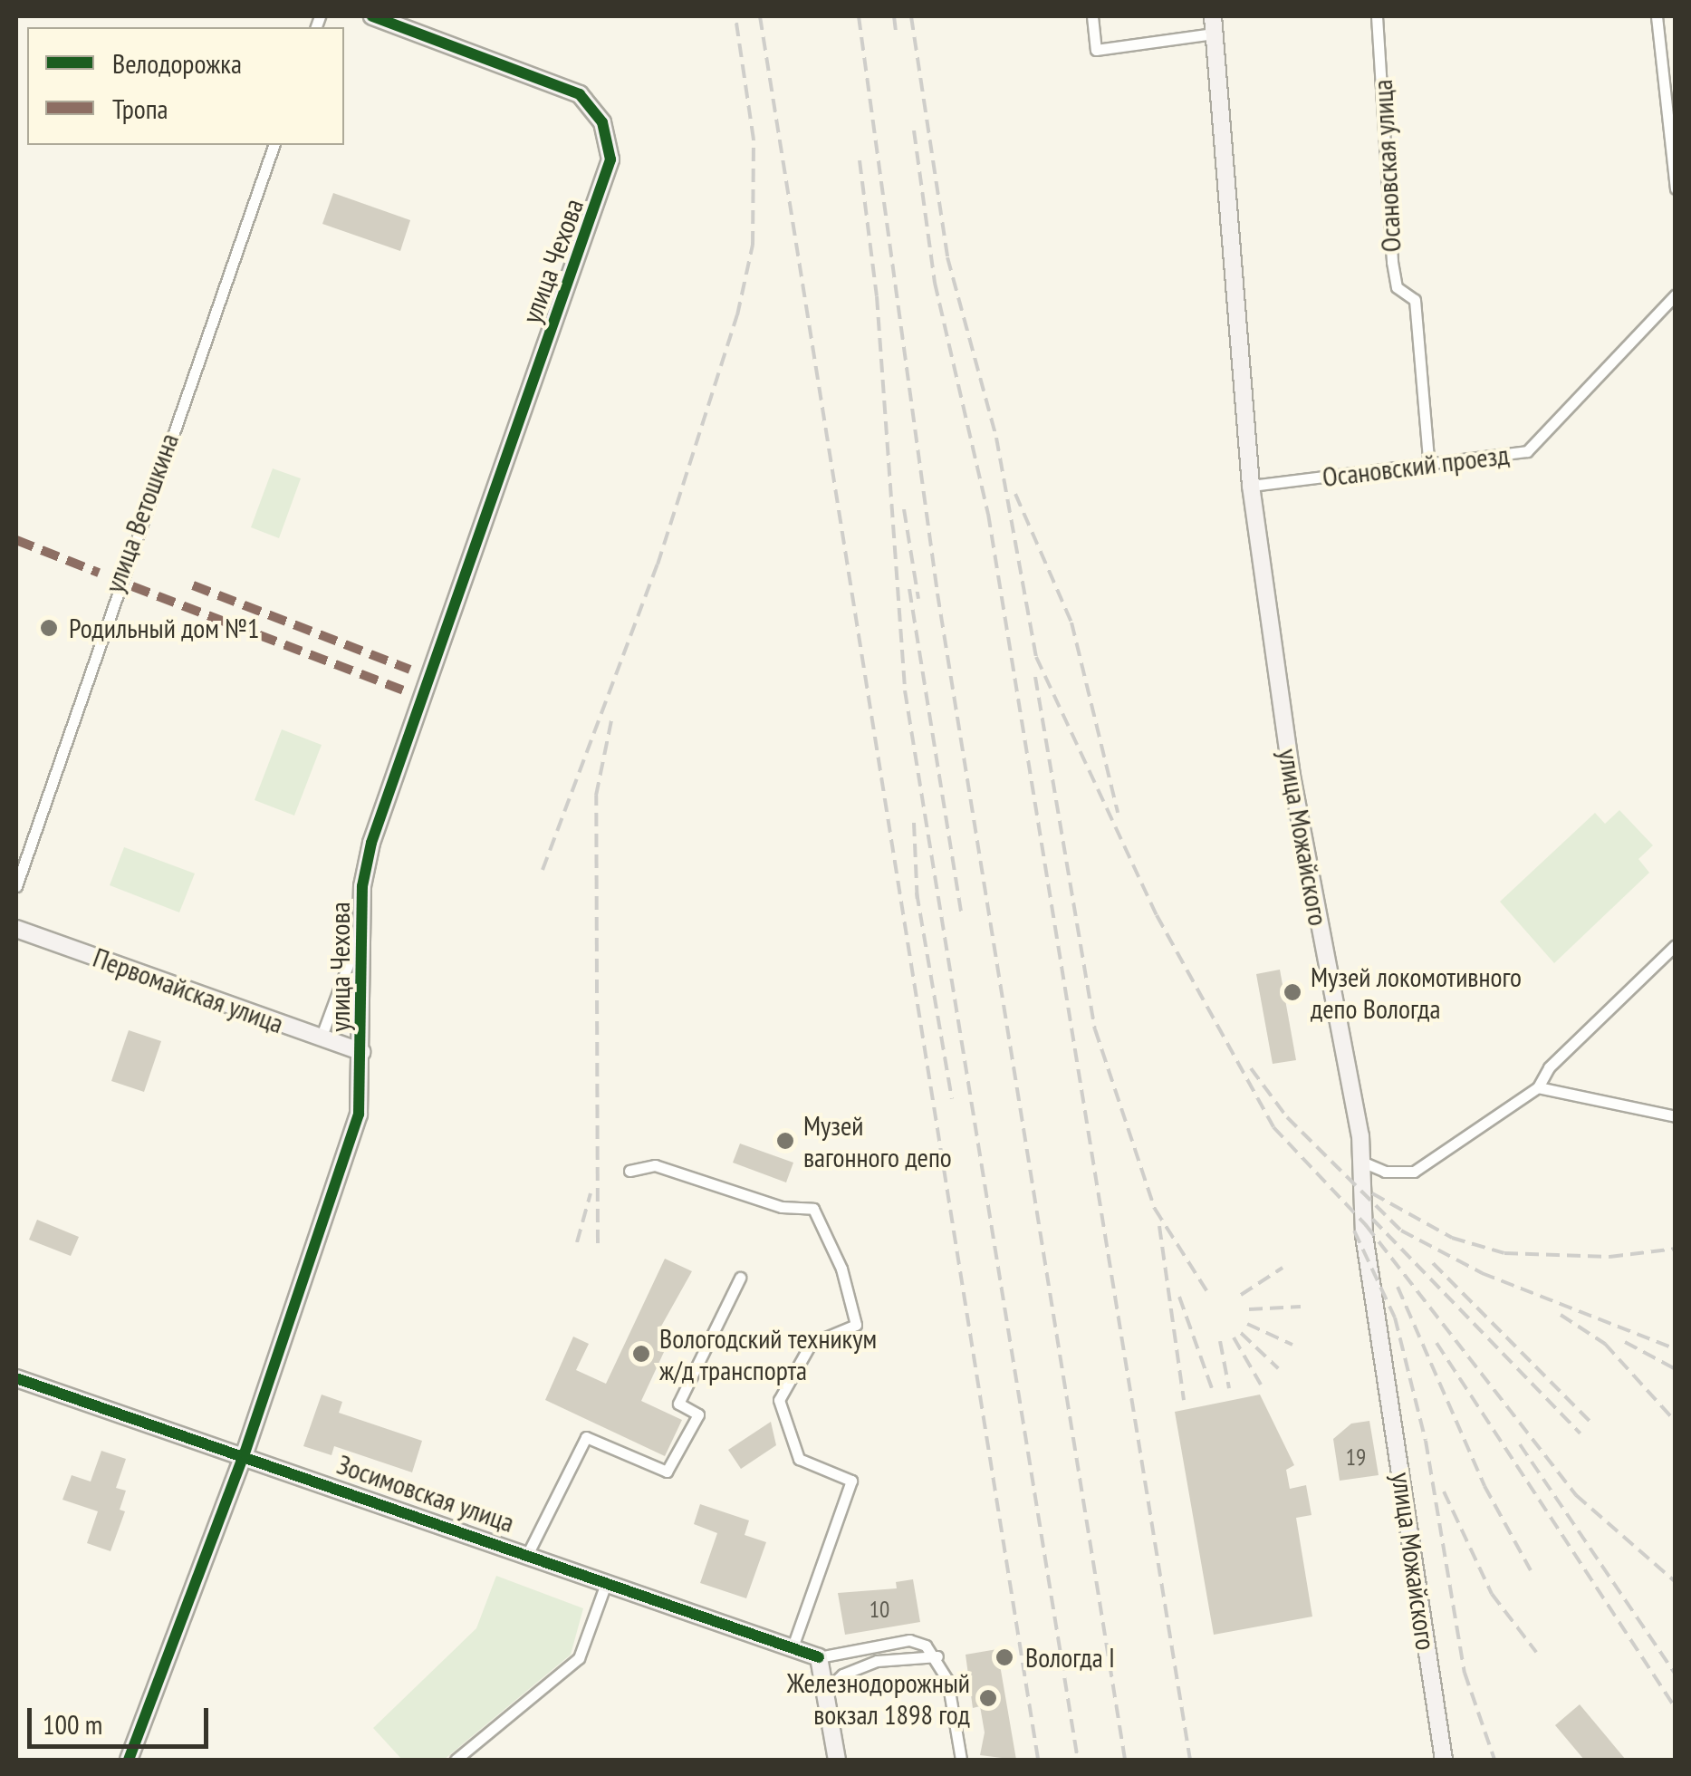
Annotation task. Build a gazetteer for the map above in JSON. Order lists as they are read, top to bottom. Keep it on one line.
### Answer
{"streets":{"street":["Осановская улица","улица Чехова","Осановский проезд","улица Ветошкина","улица Можайского","Первомайская улица","Зосимовская улица"]},"crossings":[["Осановская улица","Осановский проезд"],["улица Чехова","Первомайская улица"],["улица Чехова","Зосимовская улица"],["Осановский проезд","улица Можайского"]],"places":["Родильный дом №1","Музей локомотивного депо Вологда","Музей вагонного депо","Вологодский техникум ж/д транспорта","Вологда I","Железнодорожный вокзал 1898 год"],"house_numbers":["19","10"],"legend":["Велодорожка","Тропа"],"scale_bar":"100 m"}
